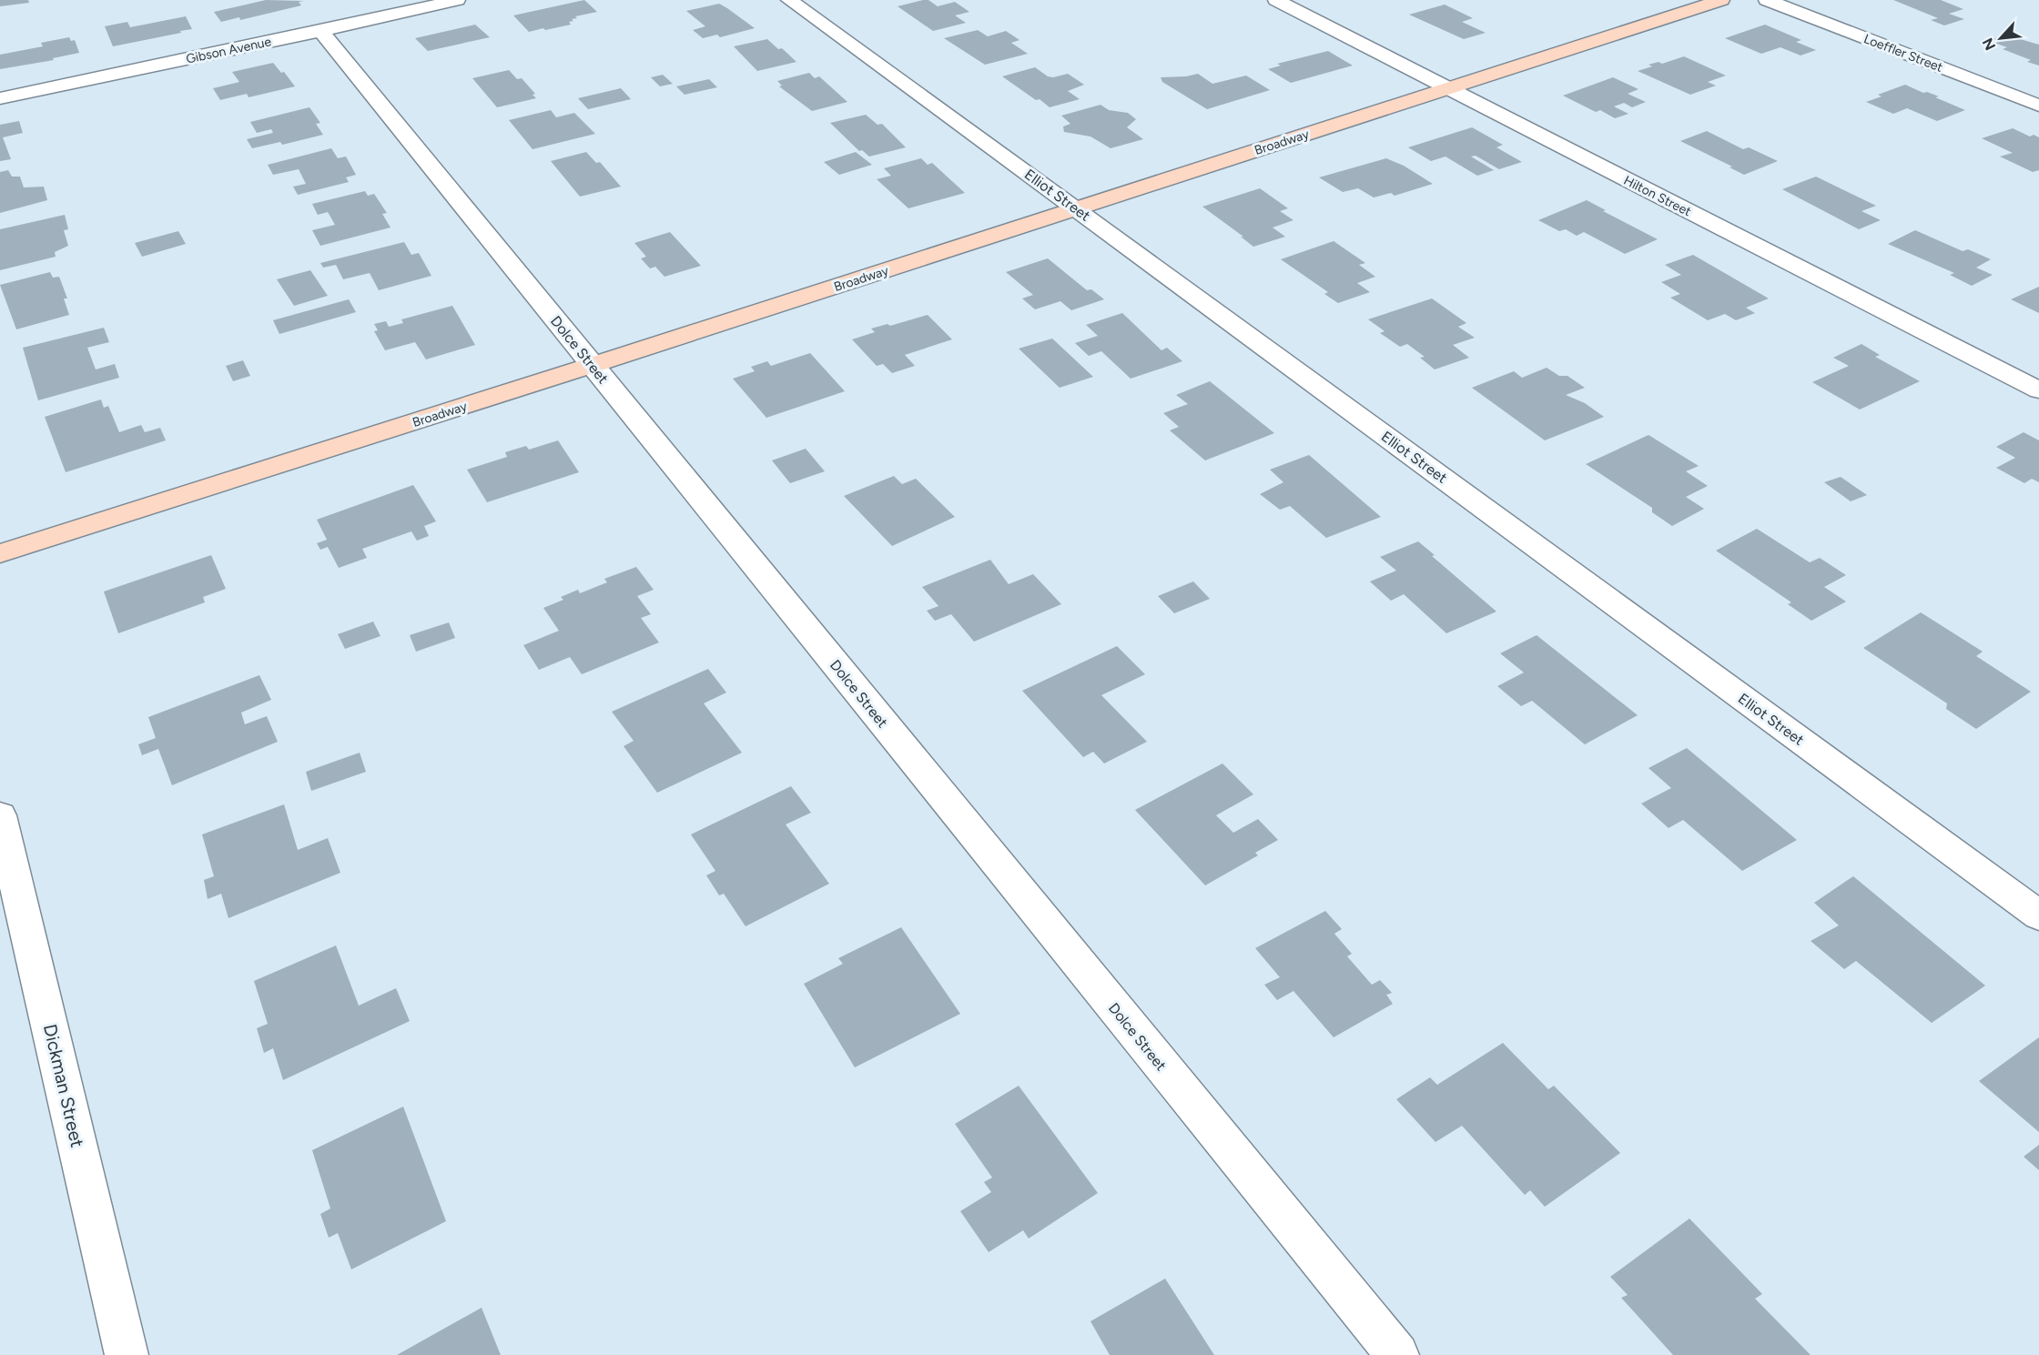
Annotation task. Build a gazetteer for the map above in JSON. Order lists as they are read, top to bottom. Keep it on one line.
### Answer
{"streets":{"street":["Gibson Avenue","Loeffler Street","Broadway","Elliot Street","Hilton Street","Dolce Street","Dickman Street"]},"crossings":[["Gibson Avenue","Dolce Street"],["Broadway","Elliot Street"],["Broadway","Hilton Street"],["Broadway","Dolce Street"]],"north":"bottom left"}
